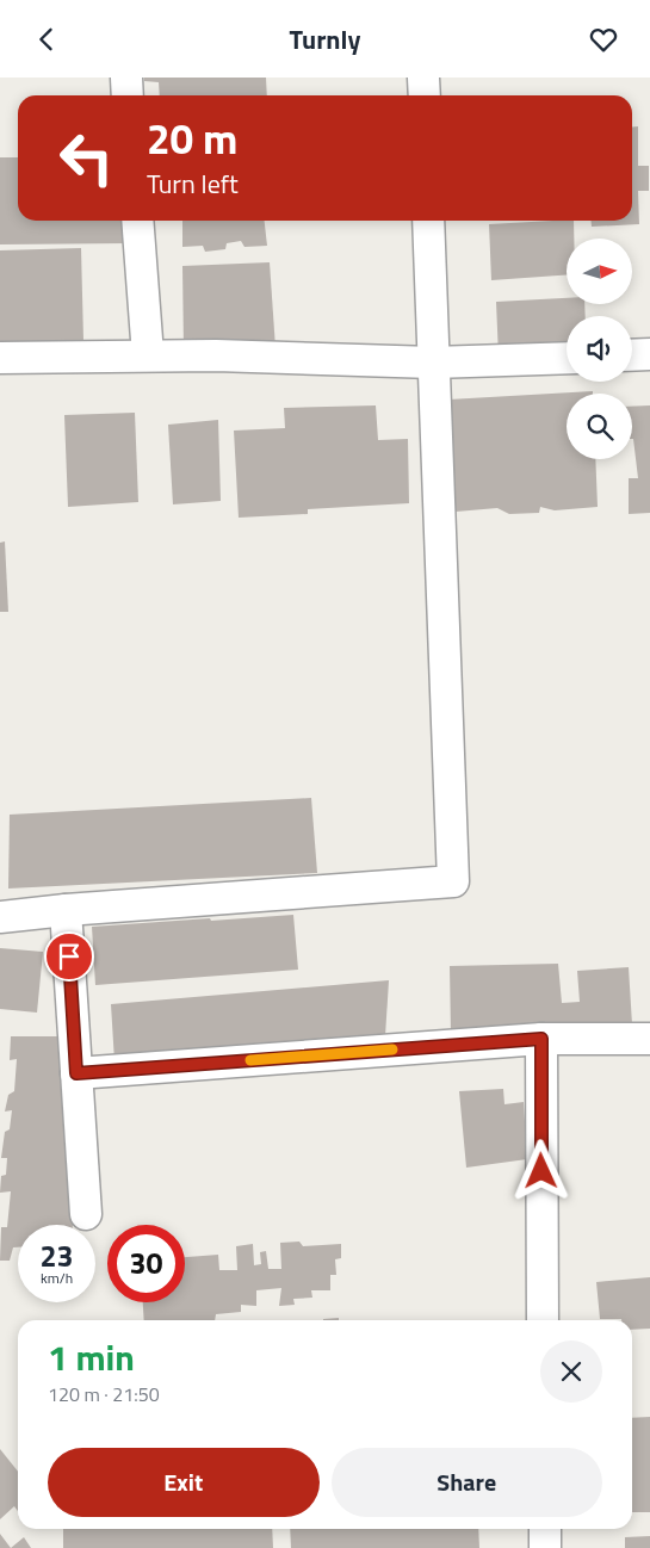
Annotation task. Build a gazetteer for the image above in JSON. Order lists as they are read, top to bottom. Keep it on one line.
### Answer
{"north":"right","page":{"header":"Turnly","turn":["20 m","Turn left"],"speed":"23 km/h","limit":"30","heading":["1 min","120 m · 21:50"],"buttons":["Exit","Share"]}}
